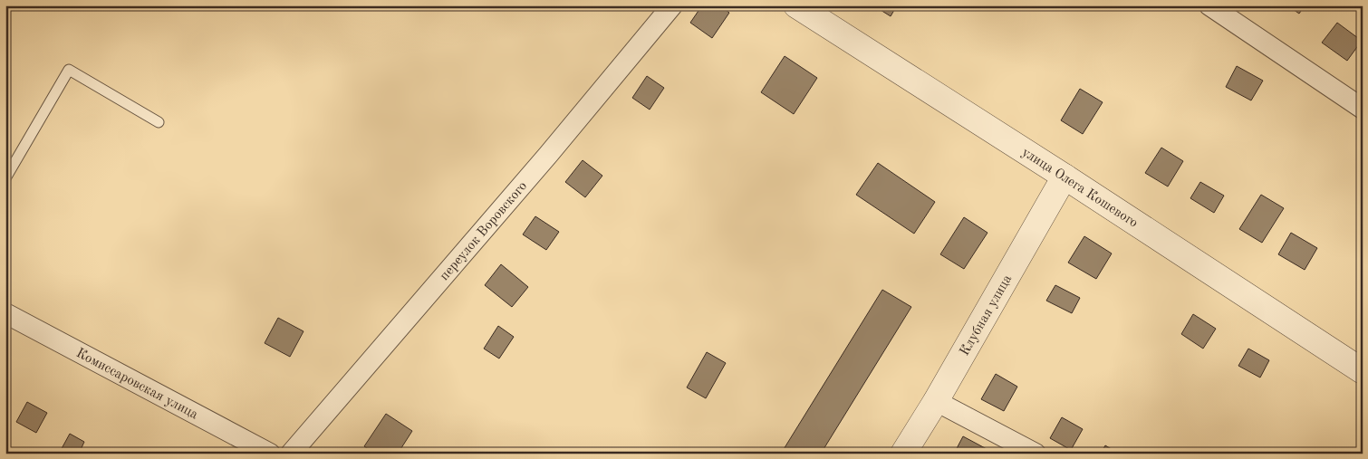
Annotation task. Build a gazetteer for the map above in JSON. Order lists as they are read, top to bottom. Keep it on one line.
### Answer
{"streets":{"street":["улица Олега Кошевого","переулок Воровского","Клубная улица","Комиссаровская улица"]},"crossings":[["улица Олега Кошевого","Клубная улица"]]}
